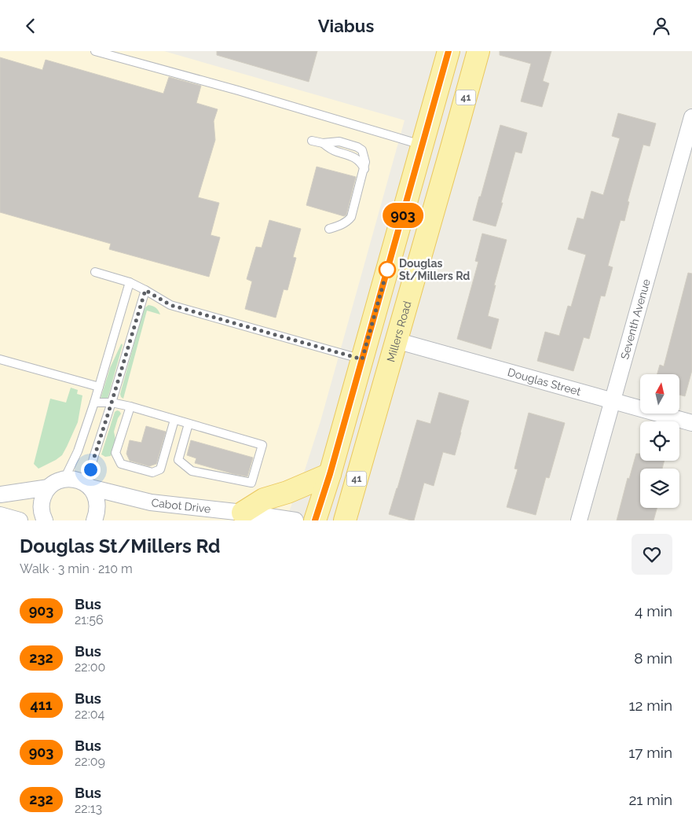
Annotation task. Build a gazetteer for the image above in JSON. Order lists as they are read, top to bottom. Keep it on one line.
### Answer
{"streets":{"main road":["41","Millers Road"],"street":["Seventh Avenue","Douglas Street","Cabot Drive"]},"crossings":[["Seventh Avenue","Douglas Street"],["Millers Road","Douglas Street"]],"places":["Douglas St/Millers Rd"],"lines":["bus line 903"],"north":"top","page":{"header":"Viabus","on_map":"903","heading":["Douglas St/Millers Rd","Walk · 3 min · 210 m"],"list":[{"mark":"903","name":"Bus","note":"21:56","value":"4 min"},{"mark":"232","name":"Bus","note":"22:00","value":"8 min"},{"mark":"411","name":"Bus","note":"22:04","value":"12 min"},{"mark":"903","name":"Bus","note":"22:09","value":"17 min"},{"mark":"232","name":"Bus","note":"22:13","value":"21 min"}]}}
